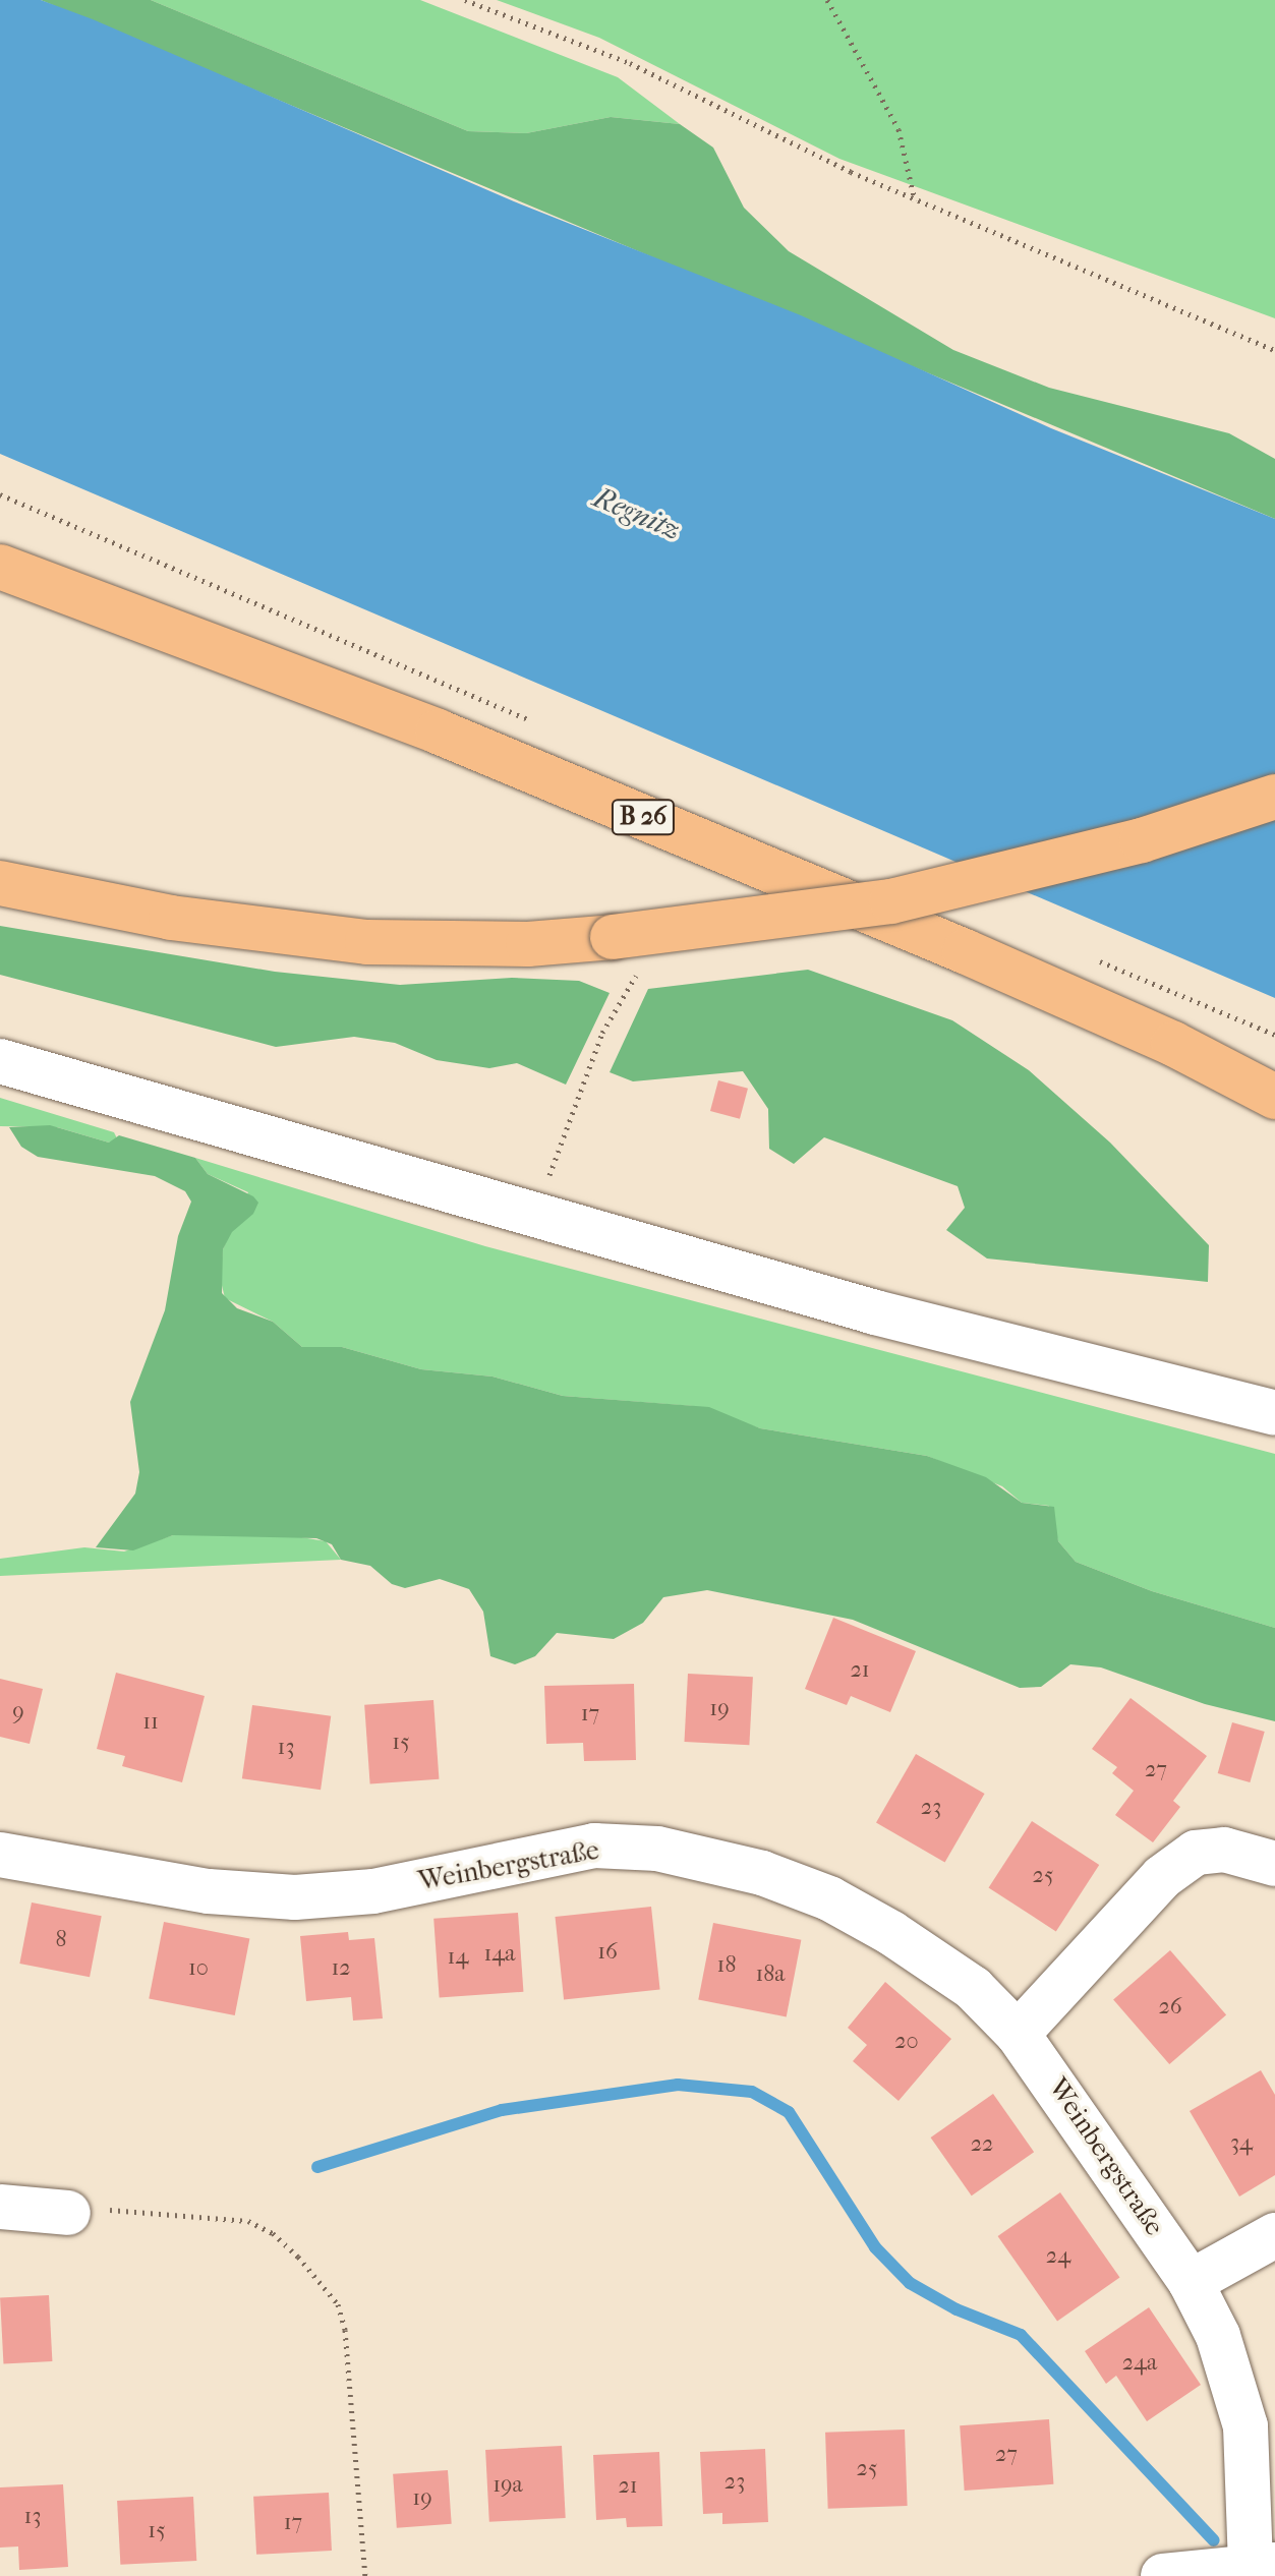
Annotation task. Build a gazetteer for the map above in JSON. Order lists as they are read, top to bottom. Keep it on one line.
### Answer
{"streets":{"main road":["B 26"],"street":["Weinbergstraße"]},"water":["Regnitz"],"house_numbers":["21","19","9","17","11","15","13","27","23","25","8","16","14a","14","18","10","12","18a","26","20","34","22","24","24a","27","25","23","19a","21","19","13","17","15"]}
